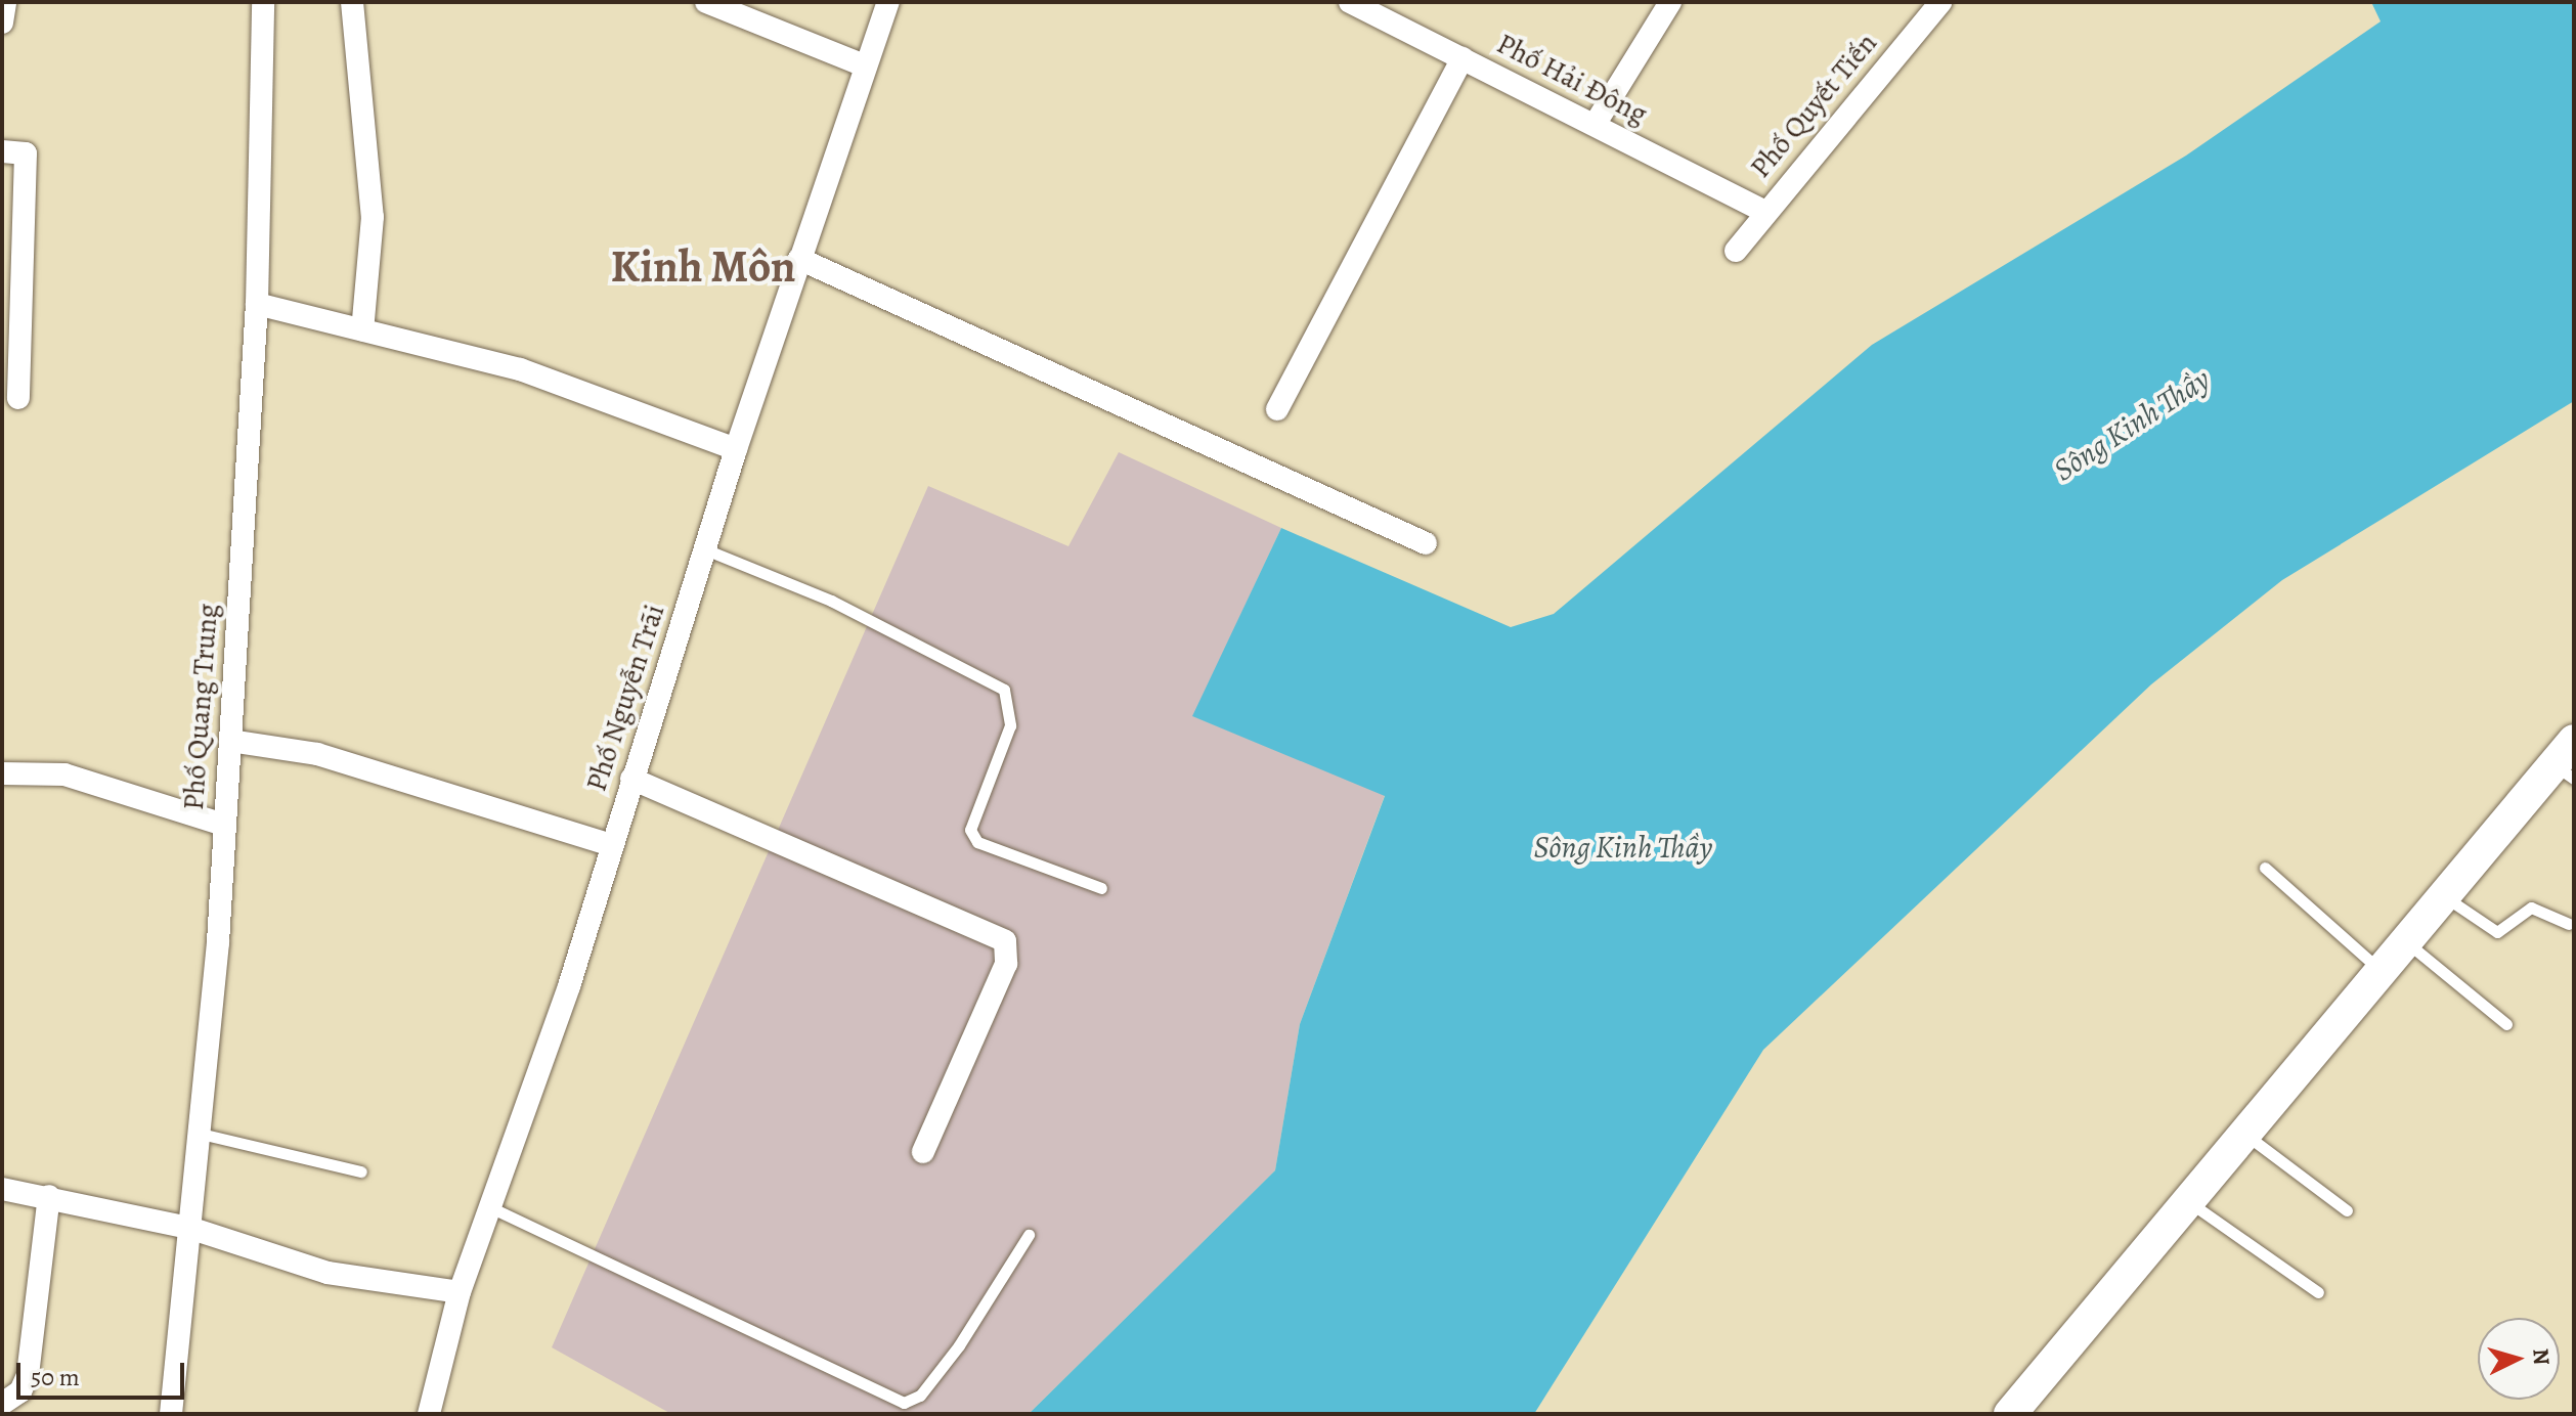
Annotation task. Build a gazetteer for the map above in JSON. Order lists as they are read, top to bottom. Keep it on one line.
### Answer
{"streets":{"street":["Phố Hải Đông","Phố Quyết Tiến","Phố Nguyễn Trãi","Phố Quang Trung"]},"crossings":[["Phố Hải Đông","Phố Quyết Tiến"]],"districts":["Kinh Môn"],"water":["Sông Kinh Thầy"],"scale_bar":"50 m","north":"right"}
